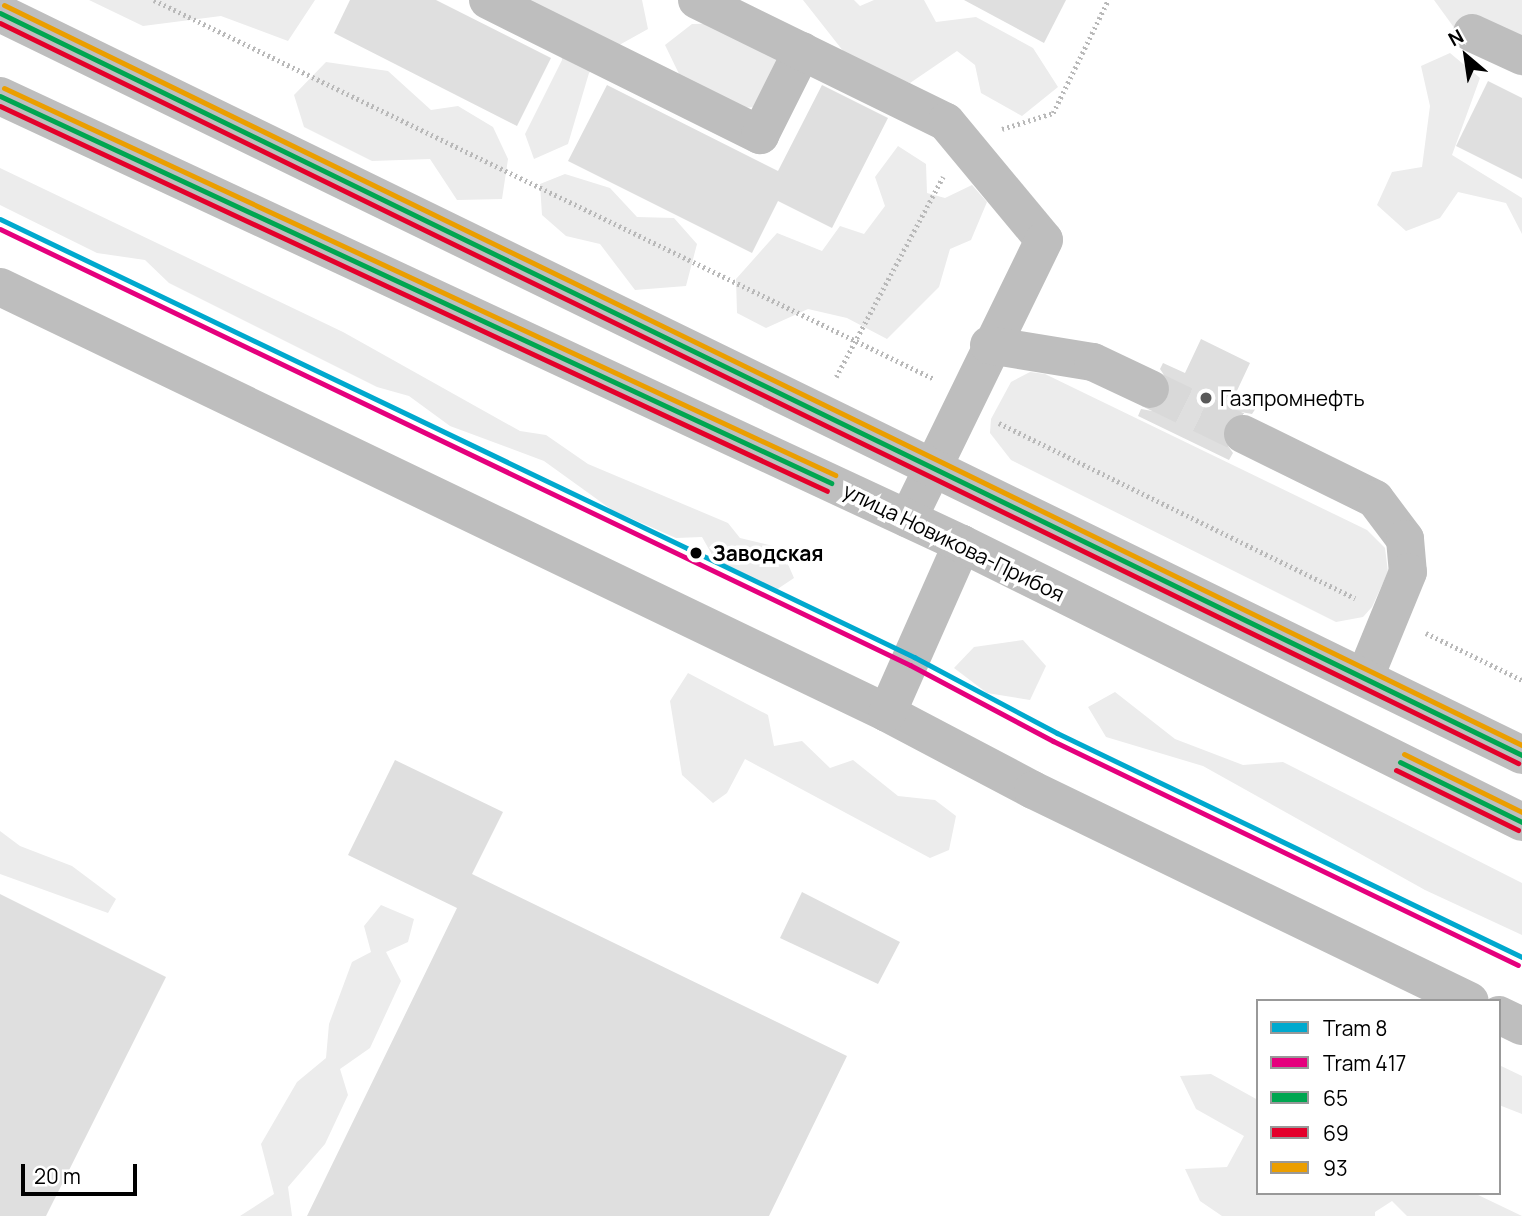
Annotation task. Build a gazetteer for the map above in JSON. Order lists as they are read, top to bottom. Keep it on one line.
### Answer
{"streets":{"main road":["улица Новикова-Прибоя"]},"places":["Газпромнефть","Заводская"],"lines":["transit line 93","transit line 65","transit line 69","tram line 8","tram line 417"],"legend":["Tram 8","Tram 417","65","69","93"],"scale_bar":"20 m","north":"top left"}
